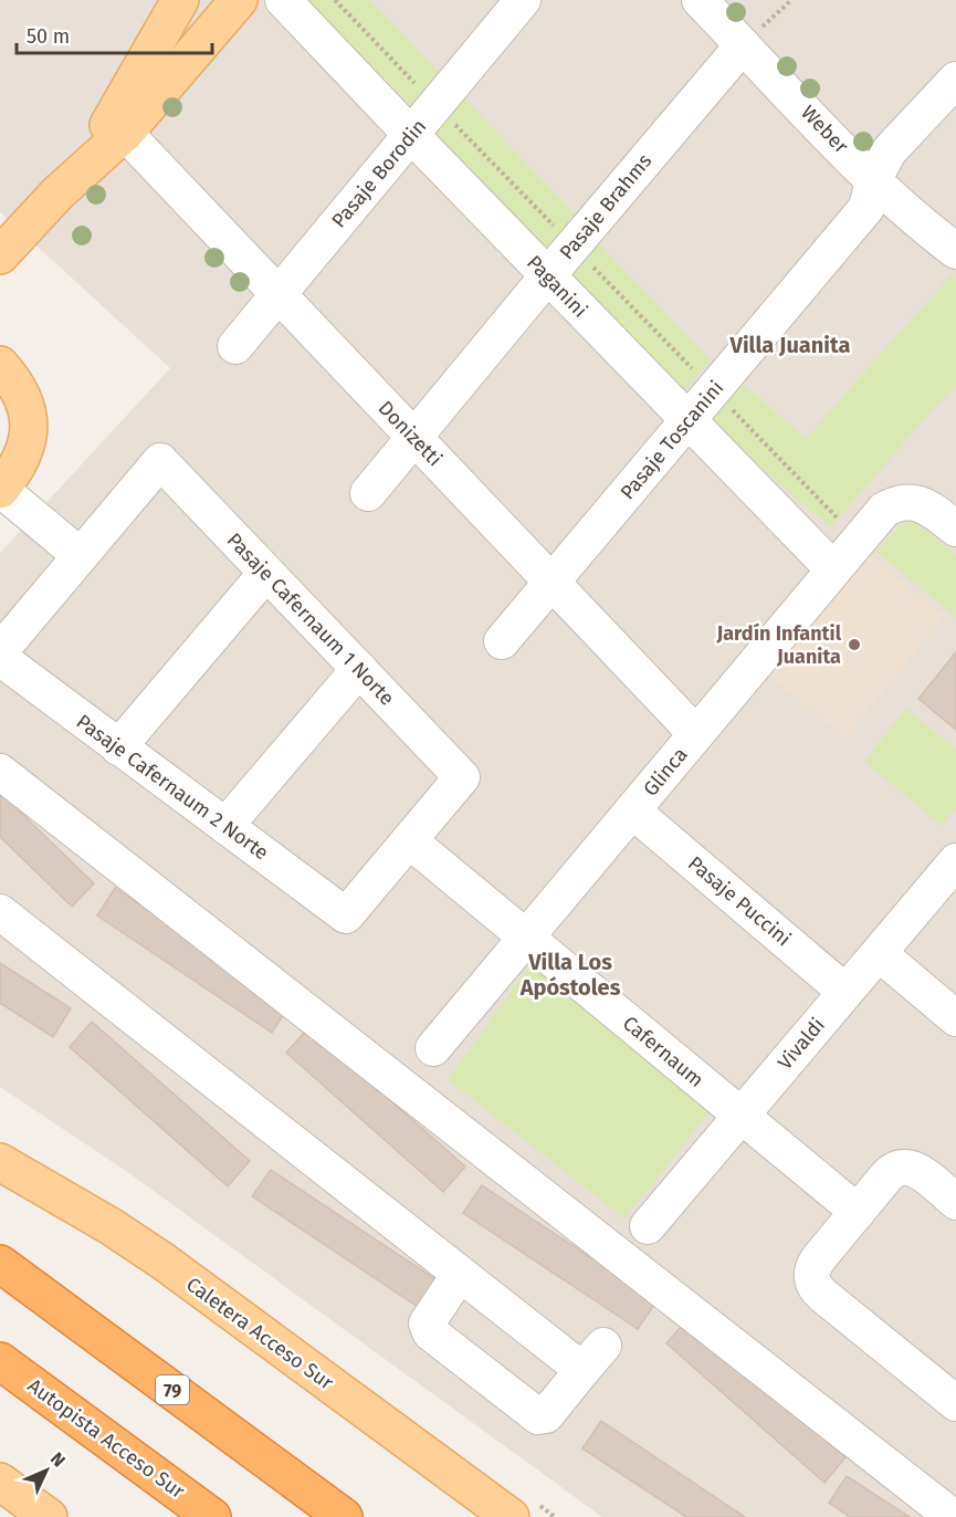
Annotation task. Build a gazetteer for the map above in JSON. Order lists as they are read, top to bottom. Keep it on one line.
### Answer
{"streets":{"highway":["79","Autopista Acceso Sur"],"main road":["Caletera Acceso Sur"],"street":["Weber","Pasaje Borodin","Pasaje Brahms","Paganini","Donizetti","Pasaje Toscanini","Pasaje Cafernaum 1 Norte","Glinca","Pasaje Cafernaum 2 Norte","Pasaje Puccini","Vivaldi","Cafernaum"]},"crossings":[["Weber","Pasaje Brahms"],["Weber","Pasaje Toscanini"],["Pasaje Borodin","Paganini"],["Pasaje Borodin","Donizetti"],["Pasaje Brahms","Paganini"],["Pasaje Brahms","Donizetti"],["Paganini","Pasaje Toscanini"],["Paganini","Glinca"],["Donizetti","Pasaje Toscanini"],["Donizetti","Glinca"],["Pasaje Cafernaum 1 Norte","Pasaje Cafernaum 2 Norte"],["Pasaje Cafernaum 1 Norte","Cafernaum"],["Glinca","Pasaje Puccini"],["Glinca","Cafernaum"],["Pasaje Cafernaum 2 Norte","Cafernaum"],["Pasaje Puccini","Vivaldi"],["Vivaldi","Cafernaum"]],"districts":["Villa Juanita","Villa Los Apóstoles"],"places":["Jardín Infantil Juanita"],"scale_bar":"50 m","north":"top right"}
